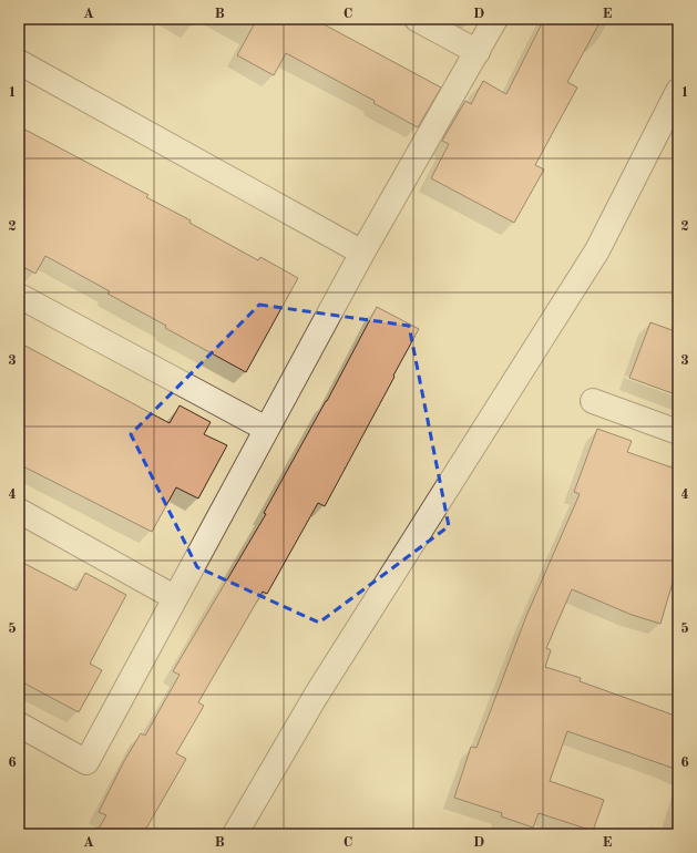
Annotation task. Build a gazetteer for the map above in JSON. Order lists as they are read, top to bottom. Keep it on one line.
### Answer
{"grid":{"columns":["A","B","C","D","E"],"rows":["1","2","3","4","5","6"]}}
